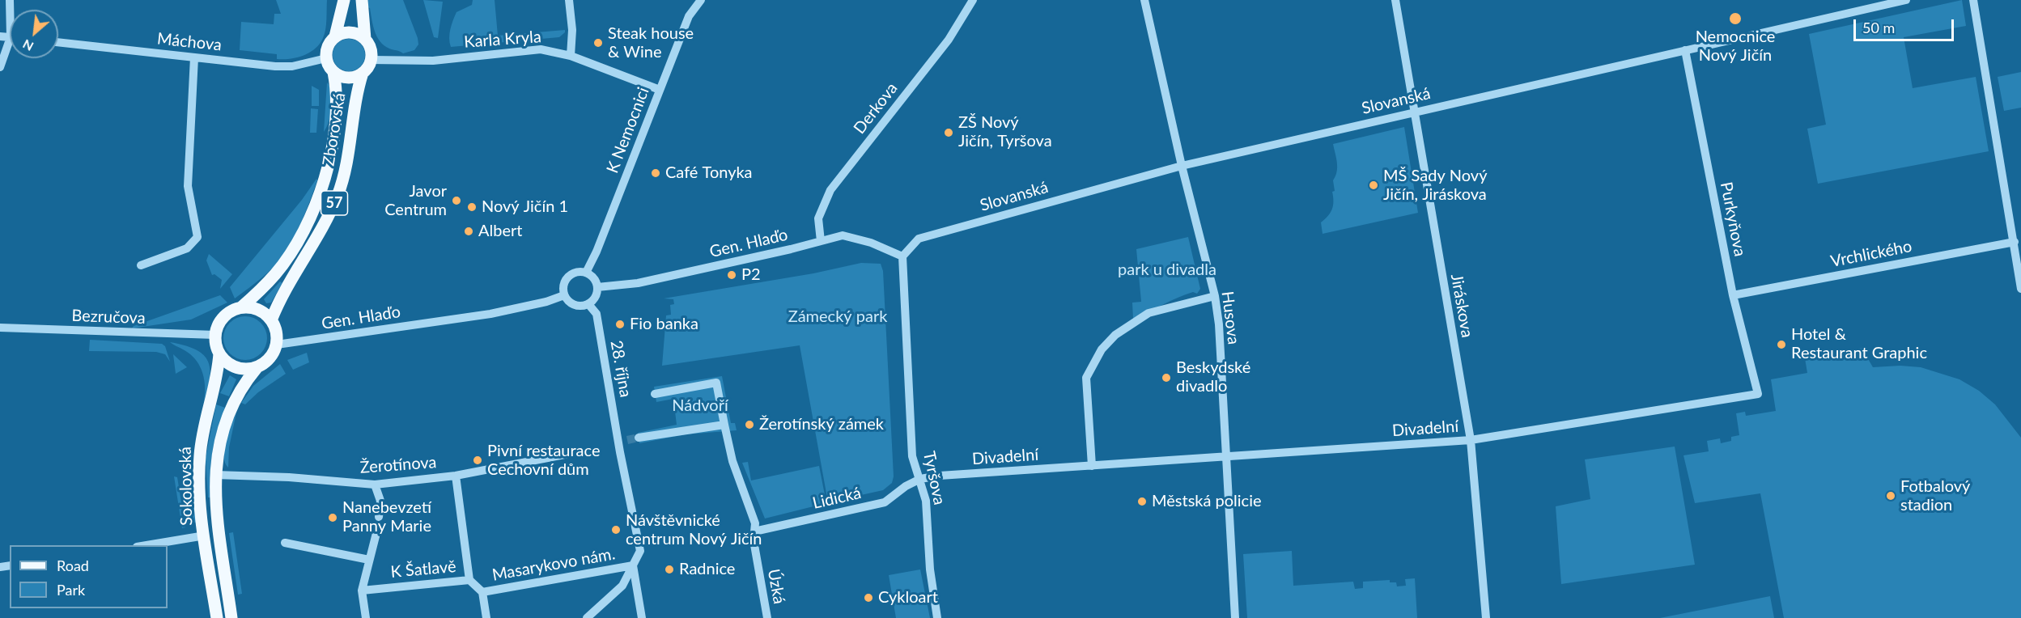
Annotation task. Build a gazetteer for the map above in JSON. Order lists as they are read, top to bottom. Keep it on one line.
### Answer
{"streets":{"main road":["Zborovská","57","Sokolovská"],"street":["Karla Kryla","Máchova","Slovanská","Derkova","K Nemocnici","Purkyňova","Gen. Hlaďo","Vrchlického","Jiráskova","Bezručova","Husova","28. října","Divadelní","Žerotínova","Tyršova","Lidická","Masarykovo nám.","K Šatlavě","Úzká"]},"crossings":[["Karla Kryla","Máchova"],["Karla Kryla","Zborovská"],["Karla Kryla","K Nemocnici"],["Karla Kryla","57"],["Máchova","Zborovská"],["Máchova","57"],["Slovanská","Purkyňova"],["Slovanská","Gen. Hlaďo"],["Slovanská","Jiráskova"],["Slovanská","Husova"],["Slovanská","Tyršova"],["Derkova","Gen. Hlaďo"],["Zborovská","57"],["Zborovská","Gen. Hlaďo"],["Zborovská","Bezručova"],["Zborovská","Sokolovská"],["K Nemocnici","Gen. Hlaďo"],["K Nemocnici","28. října"],["57","Gen. Hlaďo"],["57","Bezručova"],["57","Sokolovská"],["Purkyňova","Vrchlického"],["Purkyňova","Divadelní"],["Gen. Hlaďo","Bezručova"],["Gen. Hlaďo","28. října"],["Gen. Hlaďo","Tyršova"],["Gen. Hlaďo","Sokolovská"],["Jiráskova","Divadelní"],["Bezručova","Sokolovská"],["Husova","Divadelní"],["28. října","Lidická"],["28. října","Masarykovo nám."],["28. října","Úzká"],["Divadelní","Tyršova"],["Divadelní","Lidická"],["Žerotínova","Sokolovská"],["Tyršova","Lidická"],["Lidická","Úzká"],["Masarykovo nám.","K Šatlavě"]],"parks":["park u divadla","Zámecký park","Nádvoří"],"places":["Nemocnice Nový Jičín","Steak house & Wine","ZŠ Nový Jičín, Tyršova","Café Tonyka","MŠ Sady Nový Jičín, Jiráskova","Javor Centrum","Nový Jičín 1","Albert","P2","Fio banka","Hotel & Restaurant Graphic","Beskydské divadlo","Žerotínský zámek","Pivní restaurace Cechovní dům","Fotbalový stadion","Městská policie","Nanebevzetí Panny Marie","Návštěvnické centrum Nový Jičín","Radnice","Cykloart"],"legend":["Road","Park"],"scale_bar":"50 m","north":"bottom left"}
